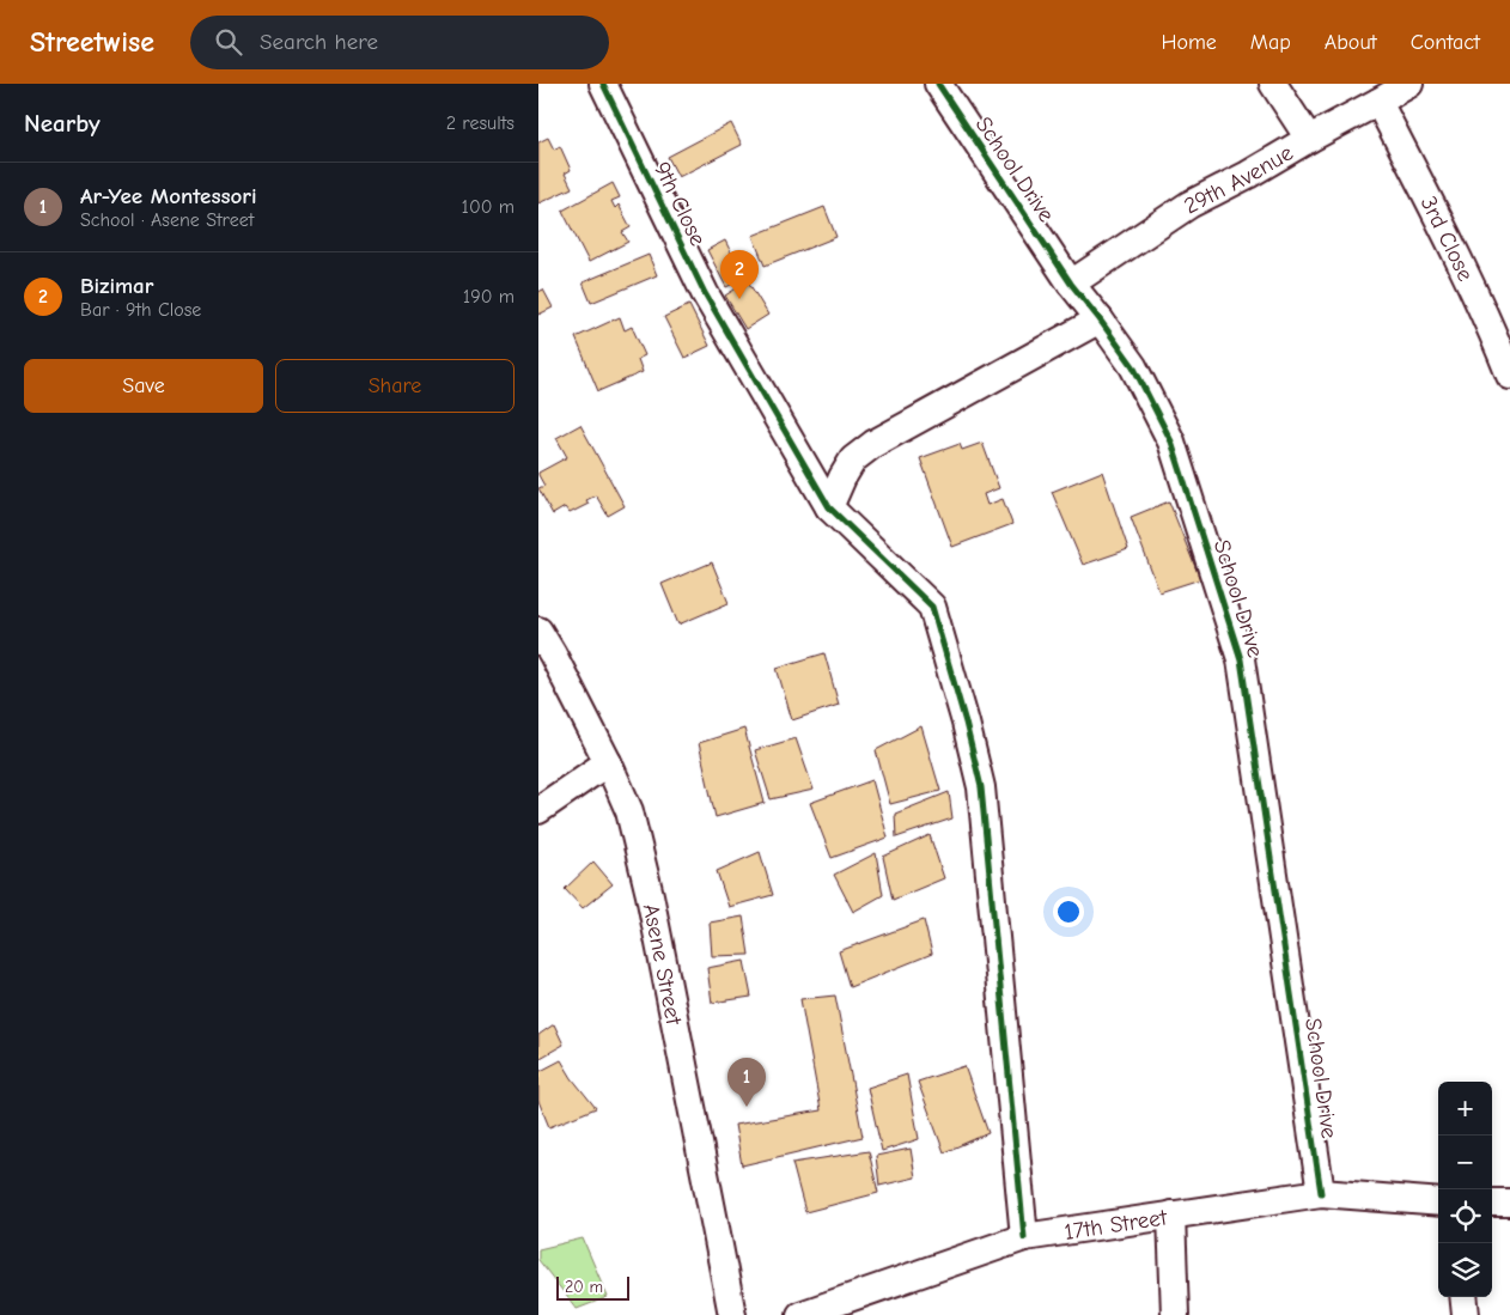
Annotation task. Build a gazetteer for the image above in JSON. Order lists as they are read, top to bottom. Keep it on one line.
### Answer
{"streets":{"street":["School Drive","29th Avenue","9th Close","3rd Close","Asene Street","17th Street"]},"crossings":[["School Drive","29th Avenue"],["School Drive","17th Street"],["29th Avenue","3rd Close"],["9th Close","17th Street"]],"scale_bar":"20 m","page":{"header":"Streetwise","search":"Search here","nav":["Home","Map","About","Contact"],"heading":["Nearby","2 results"],"list":[{"mark":"1","name":"Ar-Yee Montessori","note":"School · Asene Street","value":"100 m"},{"mark":"2","name":"Bizimar","note":"Bar · 9th Close","value":"190 m"}],"pins":["2","1"],"buttons":["Save","Share"],"map_buttons":["+","−"],"scale":"20 m"}}
